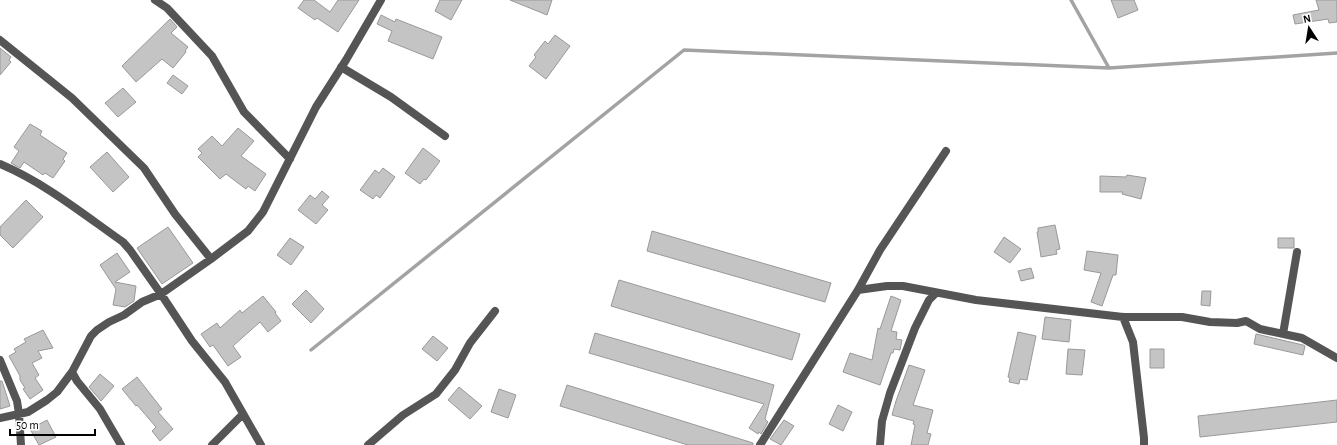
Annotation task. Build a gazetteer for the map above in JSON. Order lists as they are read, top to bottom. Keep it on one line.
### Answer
{"scale_bar":"50 m","north":"top"}
